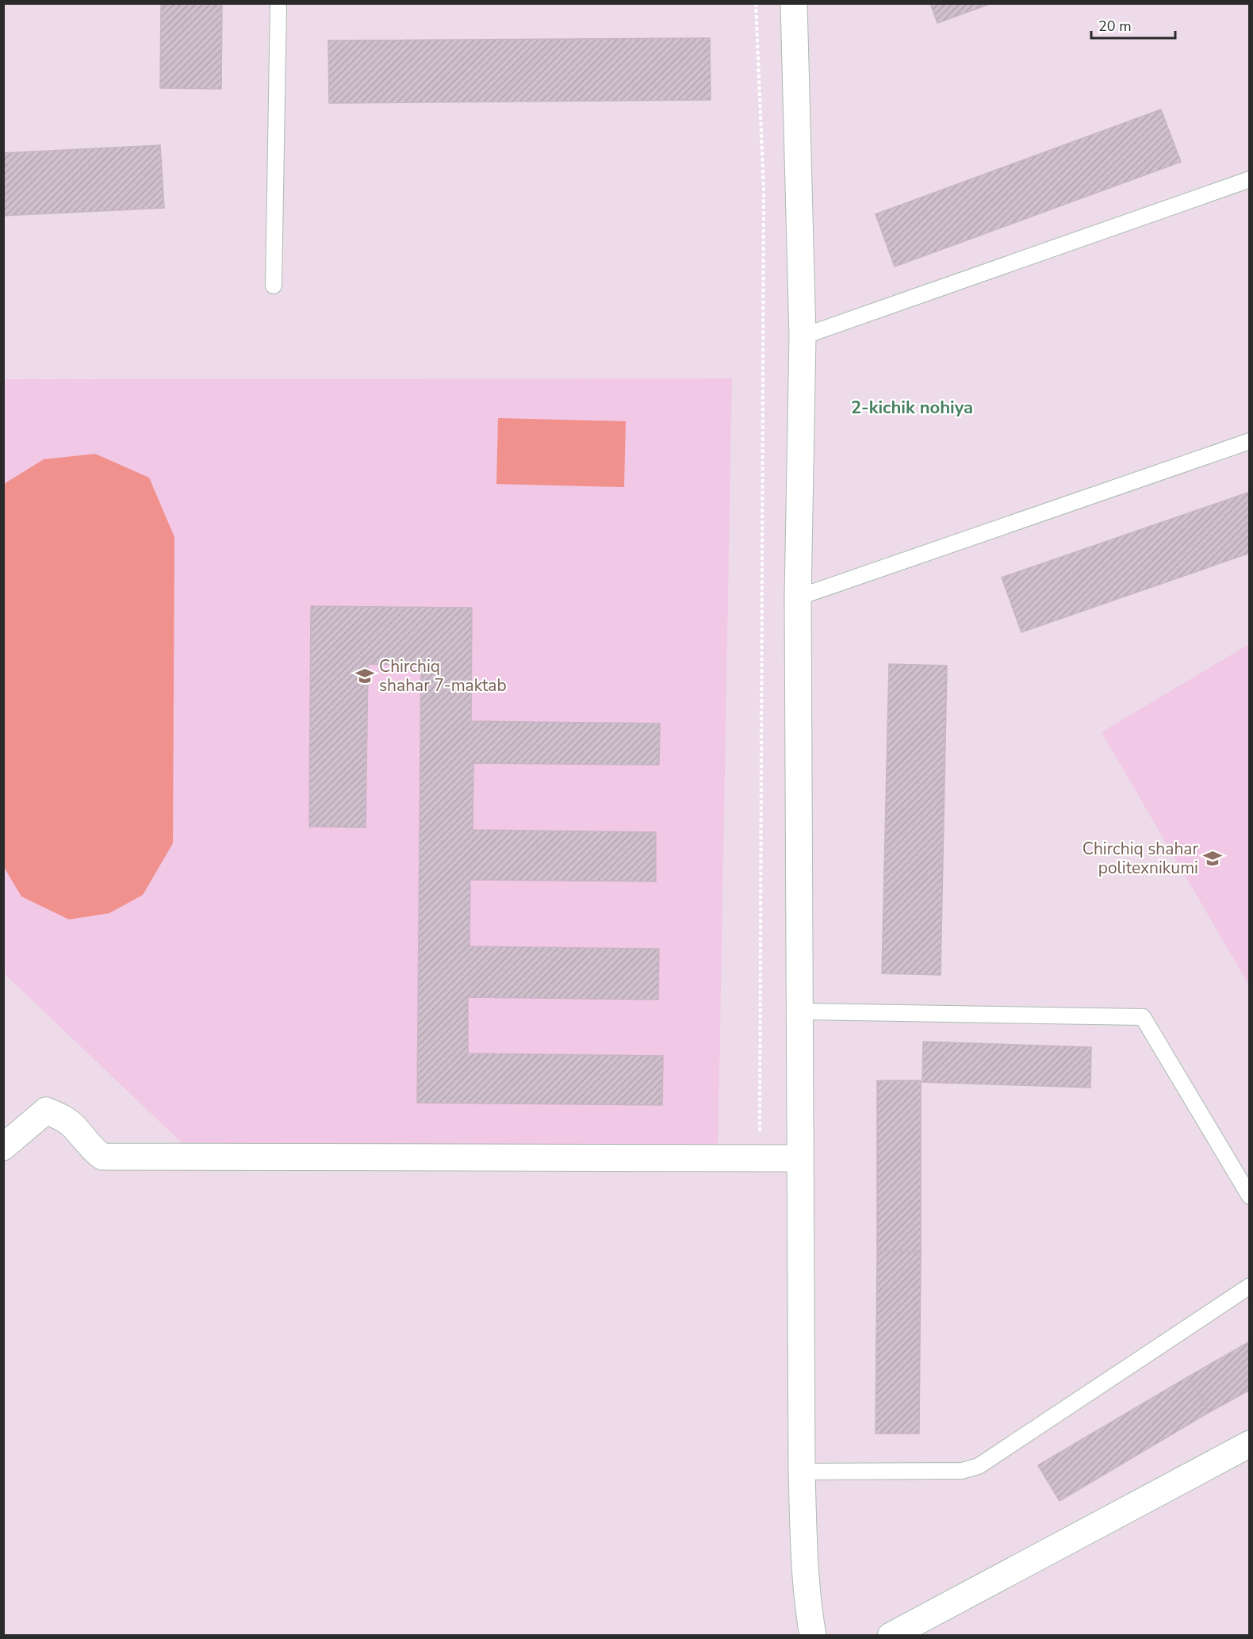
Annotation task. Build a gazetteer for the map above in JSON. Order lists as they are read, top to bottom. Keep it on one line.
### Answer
{"districts":["2-kichik nohiya"],"places":{"school or university":["Chirchiq shahar 7-maktab","Chirchiq shahar politexnikumi"]},"scale_bar":"20 m"}
